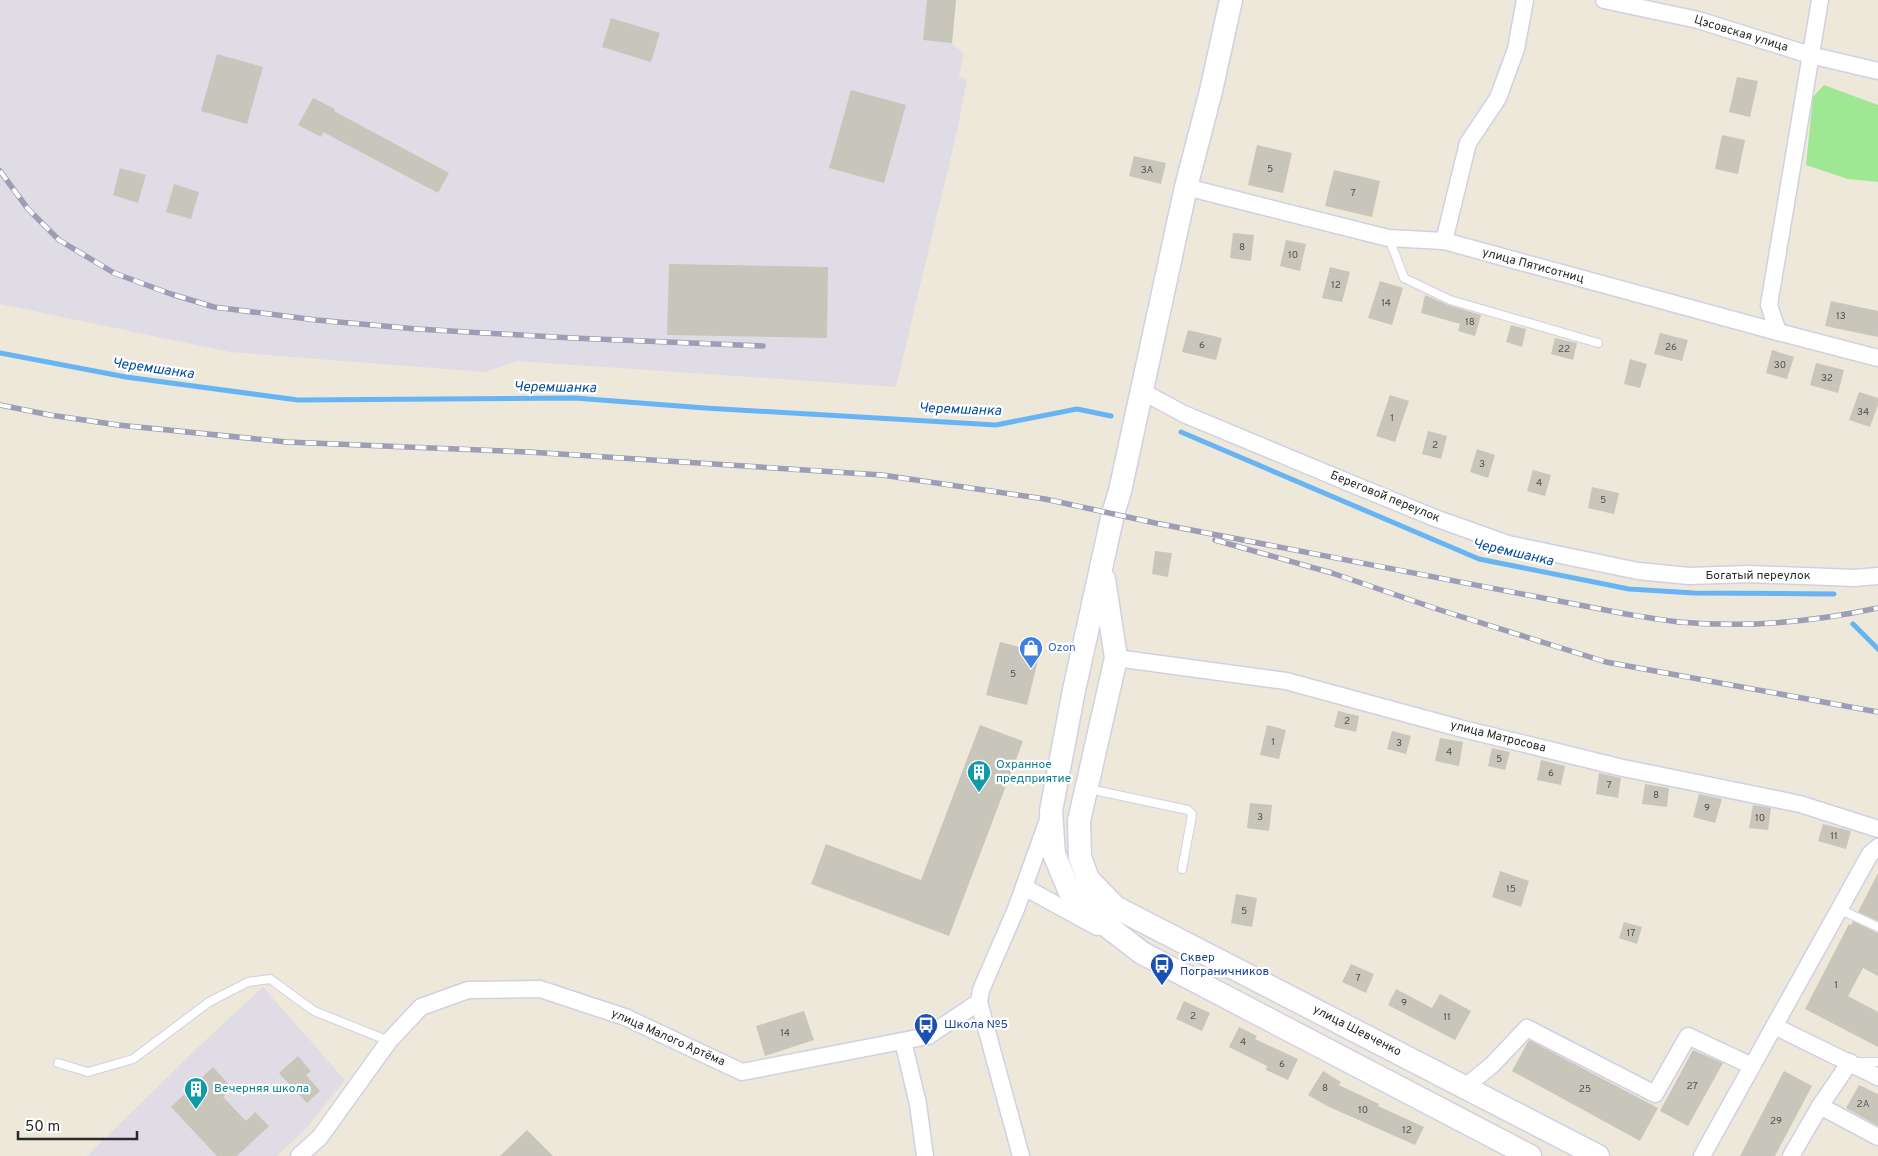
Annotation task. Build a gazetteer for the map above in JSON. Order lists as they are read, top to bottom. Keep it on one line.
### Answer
{"streets":{"main road":["улица Шевченко"],"street":["Цэсовская улица","улица Пятисотниц","Береговой переулок","Богатый переулок","улица Матросова","улица Малого Артёма"]},"crossings":[["Береговой переулок","Богатый переулок"],["улица Матросова","улица Шевченко"]],"water":["Черемшанка"],"places":{"shop":["Ozon"],"building":["Охранное предприятие","Вечерняя школа"],"bus stop":["Сквер Пограничников","Школа №5"]},"house_numbers":["5","3А","7","8","10","12","14","13","18","6","26","22","30","32","34","1","2","3","4","5","5","2","1","3","4","5","6","7","8","9","3","10","11","15","5","17","7","1","9","2","11","14","4","6","27","8","25","2А","10","29","12"],"scale_bar":"50 m"}
